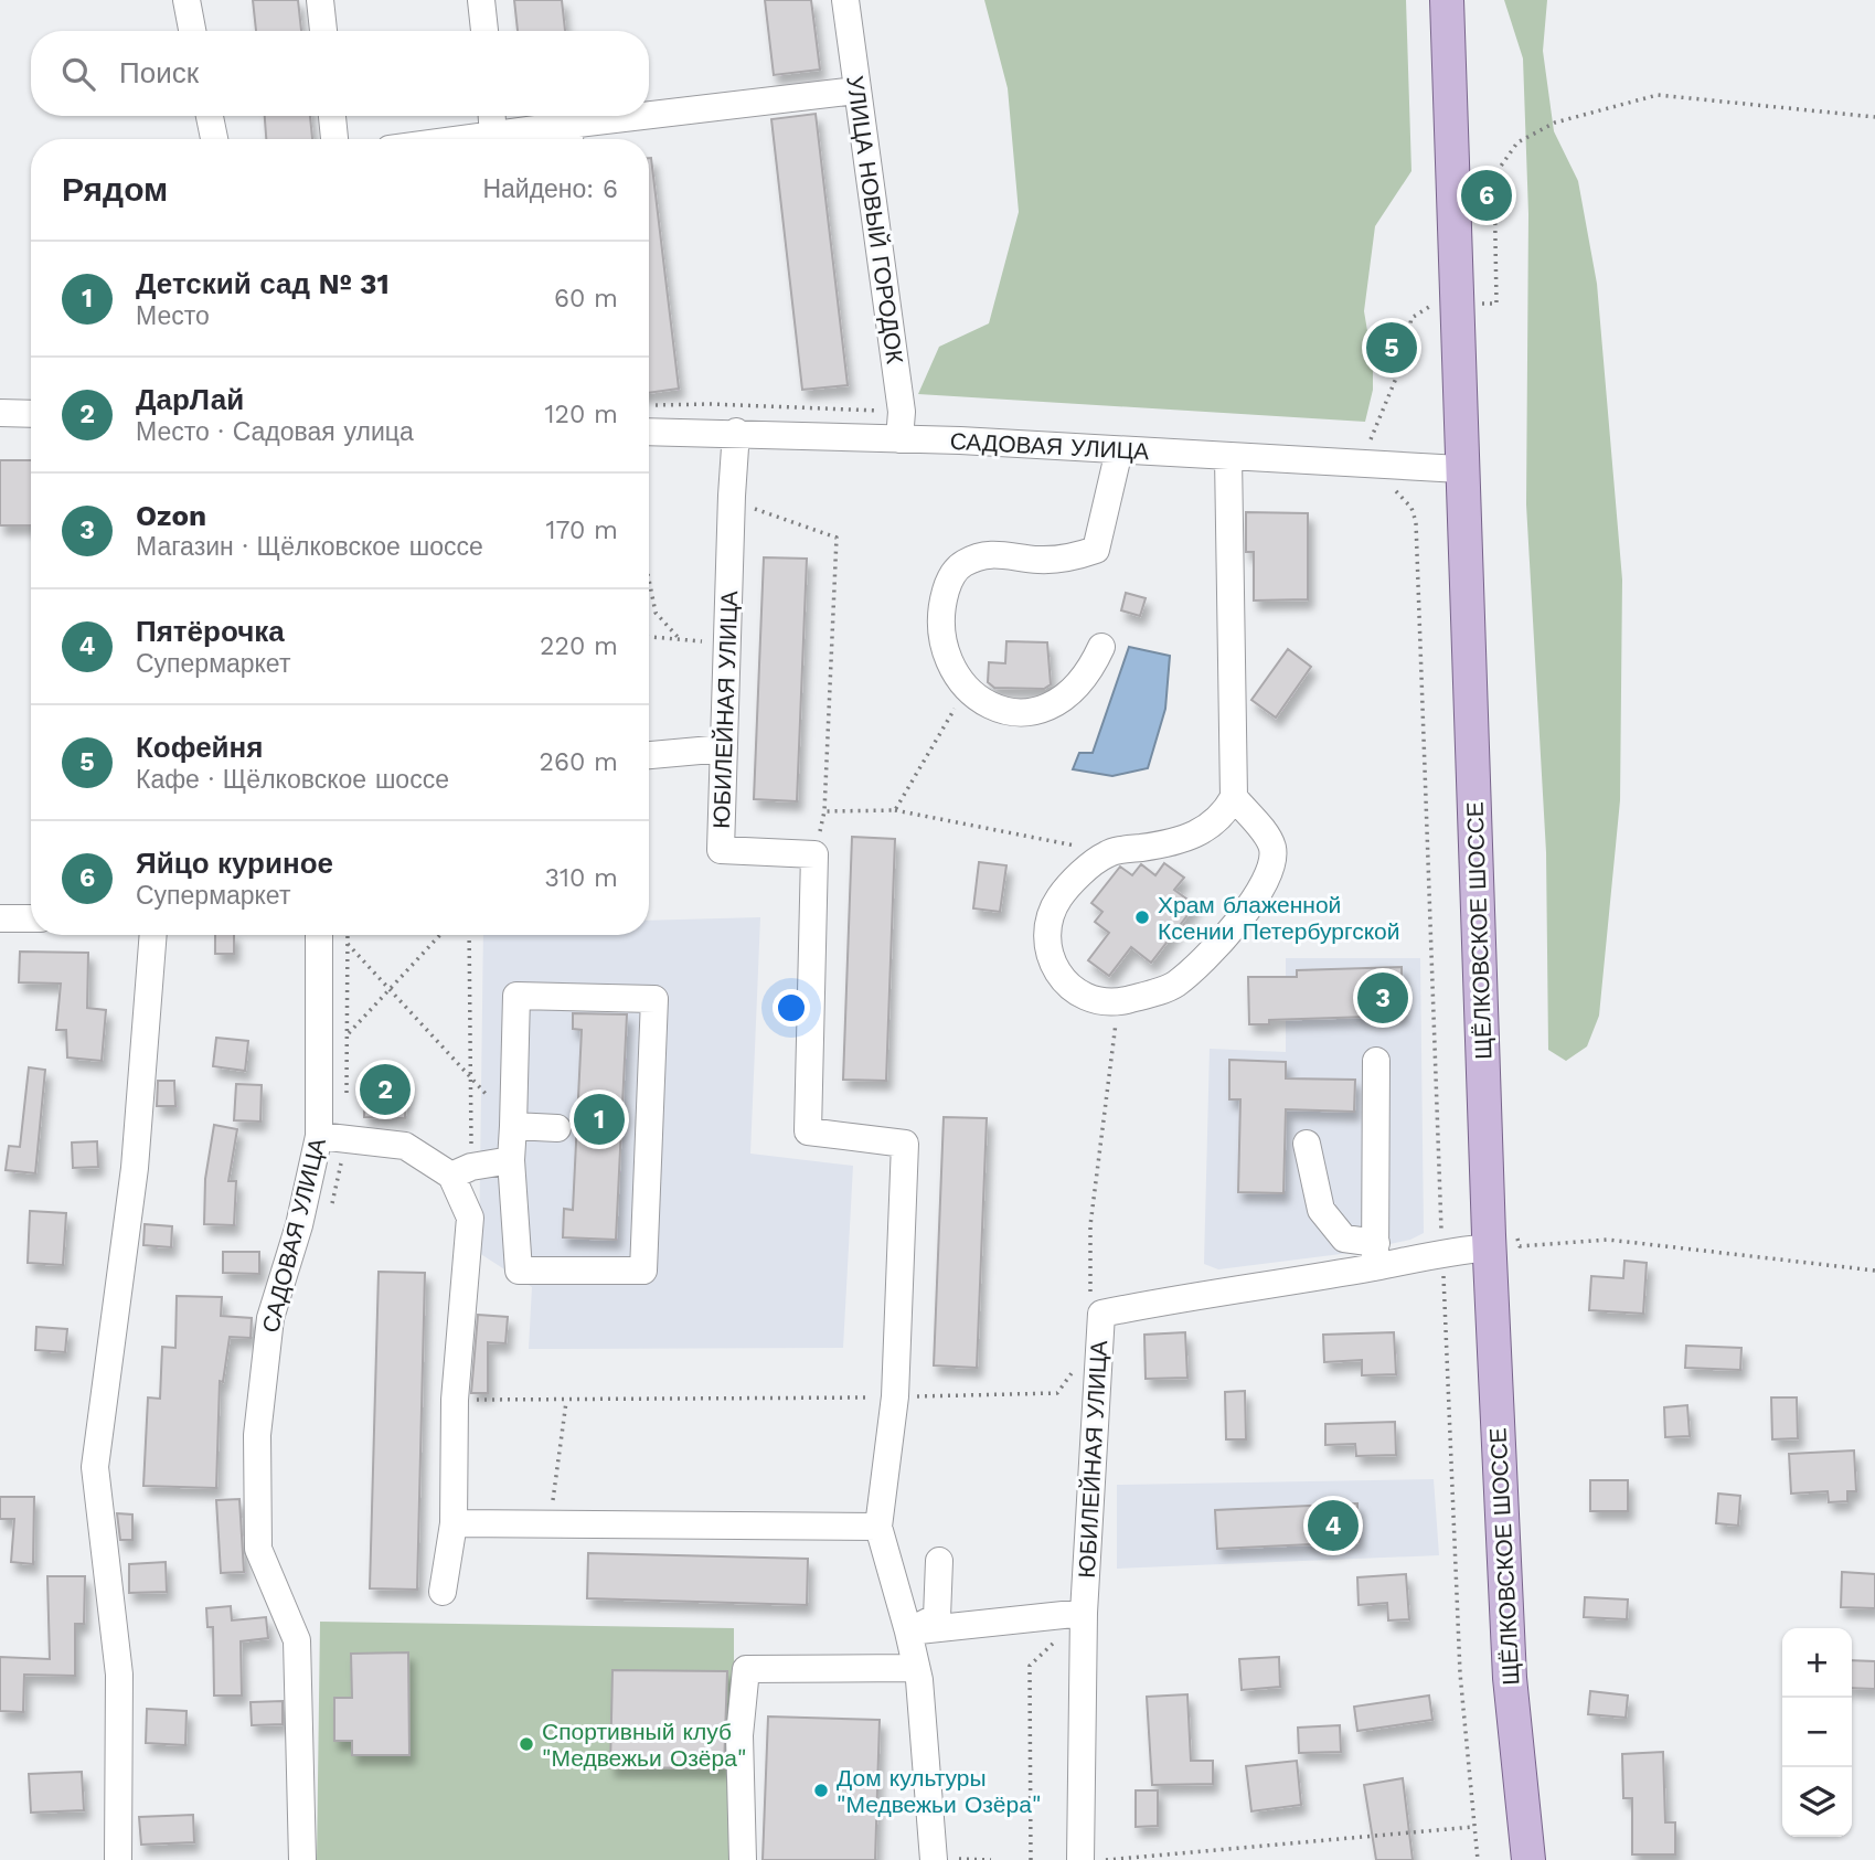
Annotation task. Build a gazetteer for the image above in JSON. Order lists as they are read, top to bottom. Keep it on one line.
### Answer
{"streets":{"main road":["ЩЁЛКОВСКОЕ ШОССЕ"],"street":["УЛИЦА НОВЫЙ ГОРОДОК","САДОВАЯ УЛИЦА","ЮБИЛЕЙНАЯ УЛИЦА"]},"crossings":[["УЛИЦА НОВЫЙ ГОРОДОК","САДОВАЯ УЛИЦА"],["САДОВАЯ УЛИЦА","ЮБИЛЕЙНАЯ УЛИЦА"],["САДОВАЯ УЛИЦА","ЩЁЛКОВСКОЕ ШОССЕ"],["ЮБИЛЕЙНАЯ УЛИЦА","ЩЁЛКОВСКОЕ ШОССЕ"]],"places":["Храм блаженной Ксении Петербургской","Спортивный клуб \"Медвежьи Озёра\"","Дом культуры \"Медвежьи Озёра\""],"page":{"search":"Поиск","heading":["Рядом","Найдено: 6"],"pins":["6","5","3","2","1","4"],"list":[{"mark":"1","name":"Детский сад № 31","note":"Место","value":"60 m"},{"mark":"2","name":"ДарЛай","note":"Место · Садовая улица","value":"120 m"},{"mark":"3","name":"Ozon","note":"Магазин · Щёлковское шоссе","value":"170 m"},{"mark":"4","name":"Пятёрочка","note":"Супермаркет","value":"220 m"},{"mark":"5","name":"Кофейня","note":"Кафе · Щёлковское шоссе","value":"260 m"},{"mark":"6","name":"Яйцо куриное","note":"Супермаркет","value":"310 m"}],"map_buttons":["+","−"]}}
